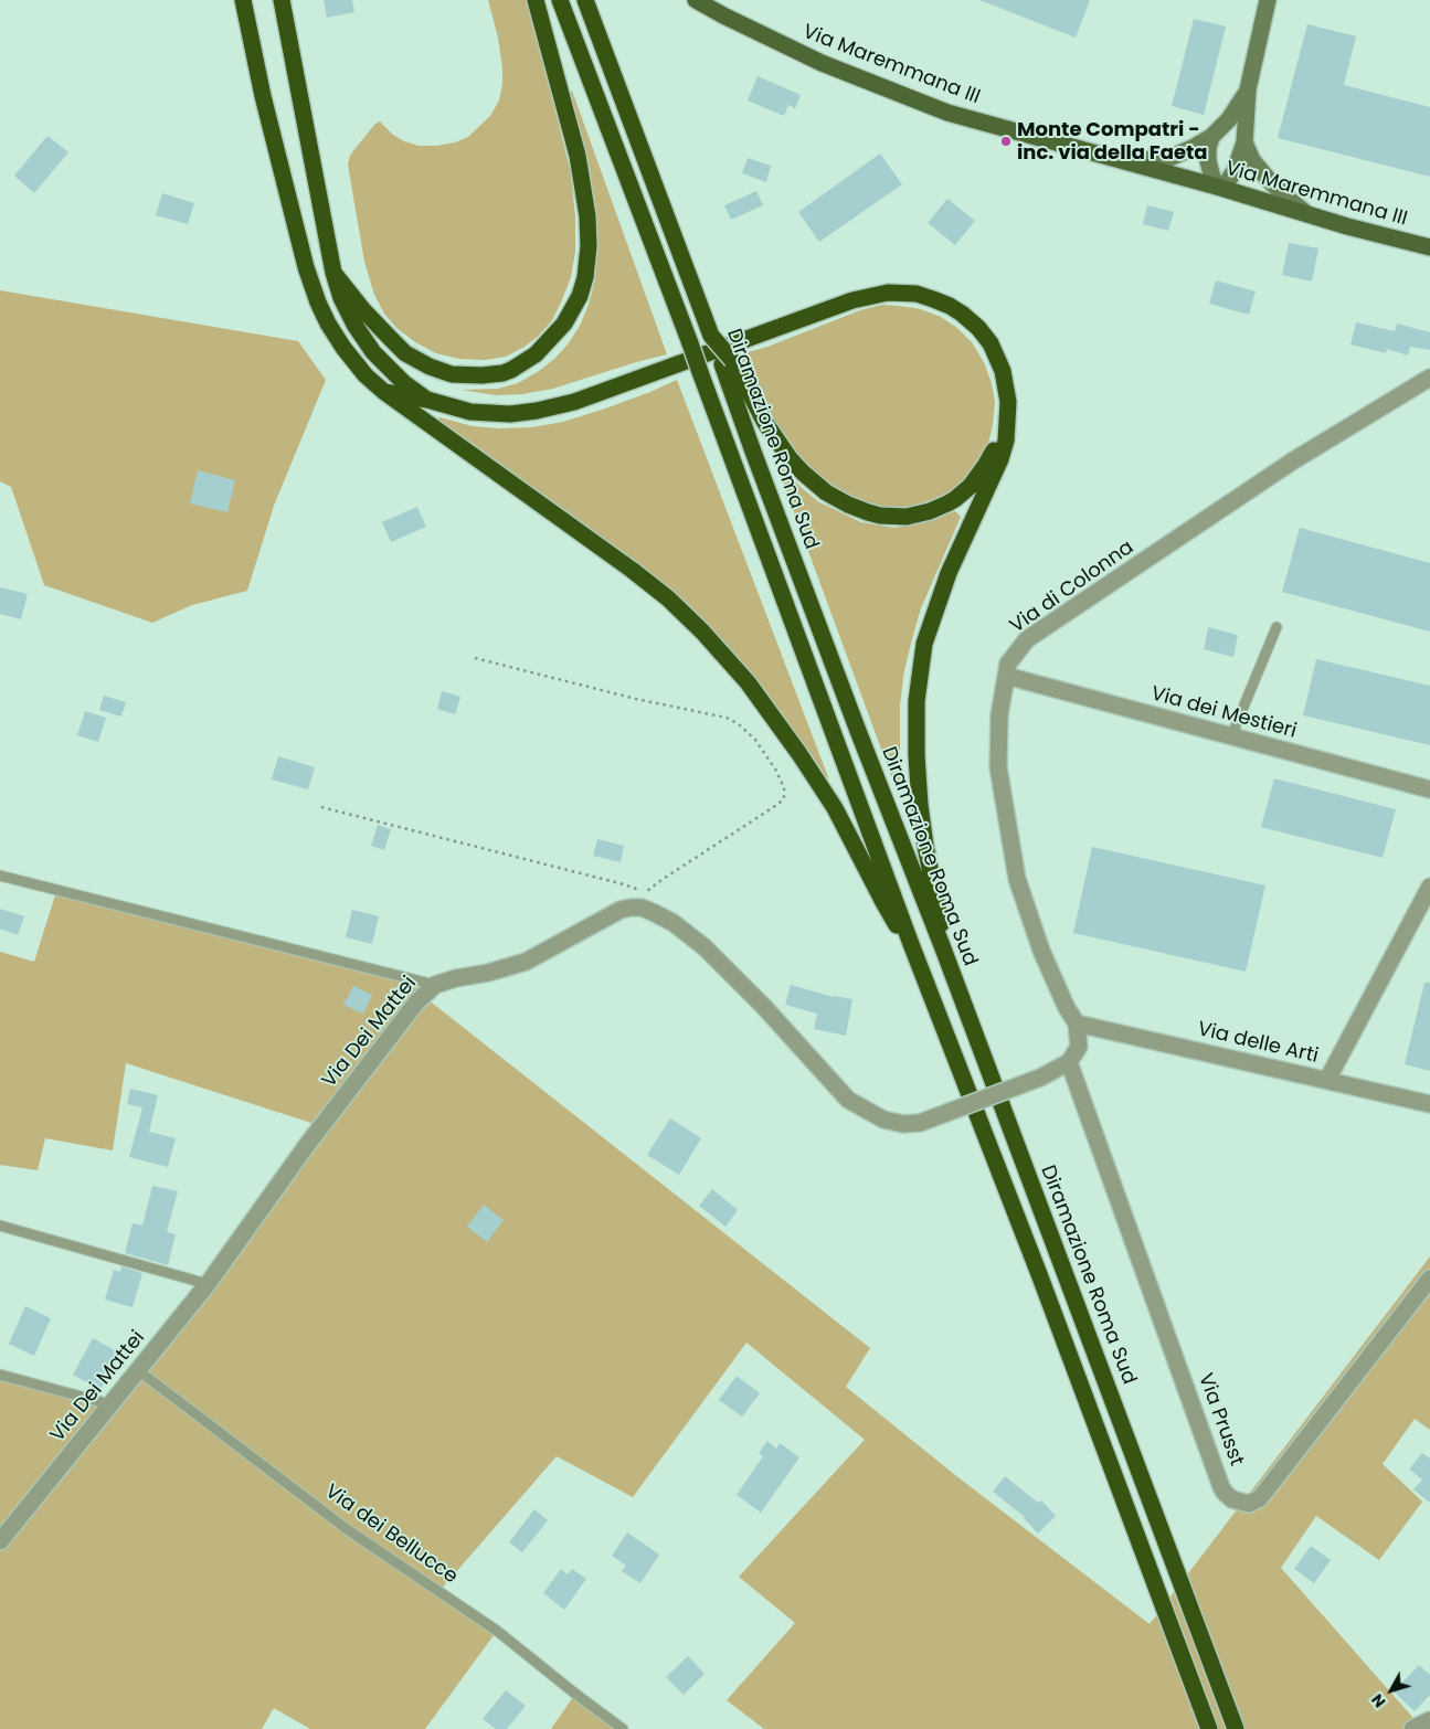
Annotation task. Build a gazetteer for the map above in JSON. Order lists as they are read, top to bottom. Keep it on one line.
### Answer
{"streets":{"highway":["Diramazione Roma Sud"],"main road":["Via Maremmana III"],"street":["Via di Colonna","Via dei Mestieri","Via Dei Mattei","Via delle Arti","Via Prusst"],"lane":["Via dei Bellucce"]},"crossings":[["Via di Colonna","Via dei Mestieri"],["Via di Colonna","Via delle Arti"],["Via Dei Mattei","Via Prusst"],["Via Dei Mattei","Via dei Bellucce"]],"places":["Monte Compatri - inc. via della Faeta"],"north":"bottom left"}
